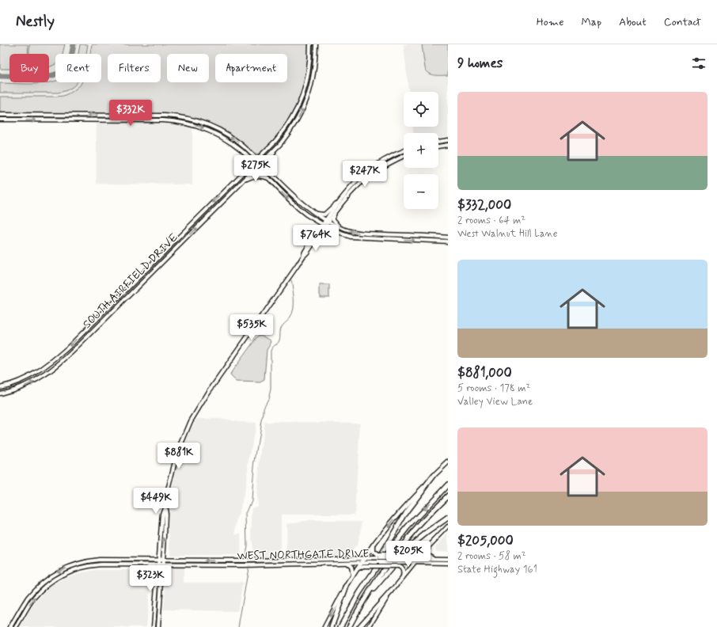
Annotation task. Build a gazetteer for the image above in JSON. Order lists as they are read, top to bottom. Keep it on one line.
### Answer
{"streets":{"main road":["SOUTH AIRFIELD DRIVE","WEST NORTHGATE DRIVE"]},"page":{"header":"Nestly","nav":["Home","Map","About","Contact"],"heading":"9 homes","chip":["Buy","Rent","Filters","New","Apartment"],"list":[{"name":"$332,000","note":"2 rooms · 64 m² · West Walnut Hill Lane"},{"name":"$881,000","note":"5 rooms · 178 m² · Valley View Lane"},{"name":"$205,000","note":"2 rooms · 58 m² · State Highway 161"}],"map_buttons":["+","−"],"price":["$332K","$275K","$247K","$764K","$535K","$881K","$449K","$205K","$323K"]}}
